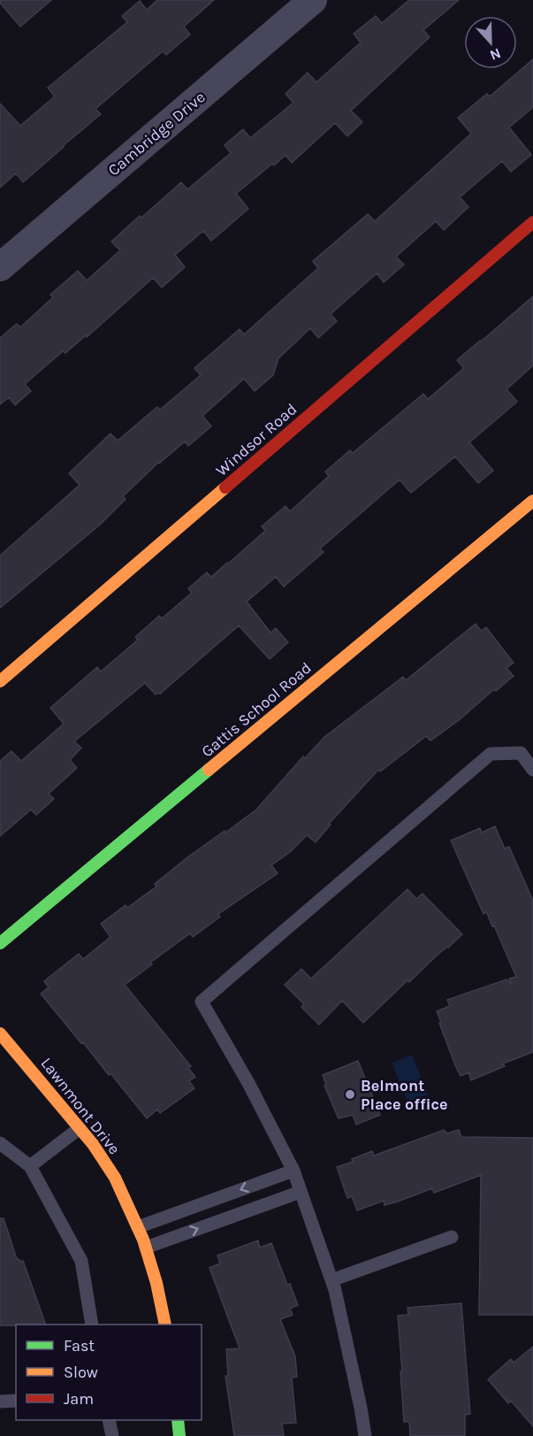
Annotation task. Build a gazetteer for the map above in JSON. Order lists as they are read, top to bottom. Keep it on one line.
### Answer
{"streets":{"street":["Cambridge Drive","Windsor Road","Gattis School Road","Lawnmont Drive"]},"places":["Belmont Place office"],"legend":["Fast","Slow","Jam"],"north":"bottom"}
